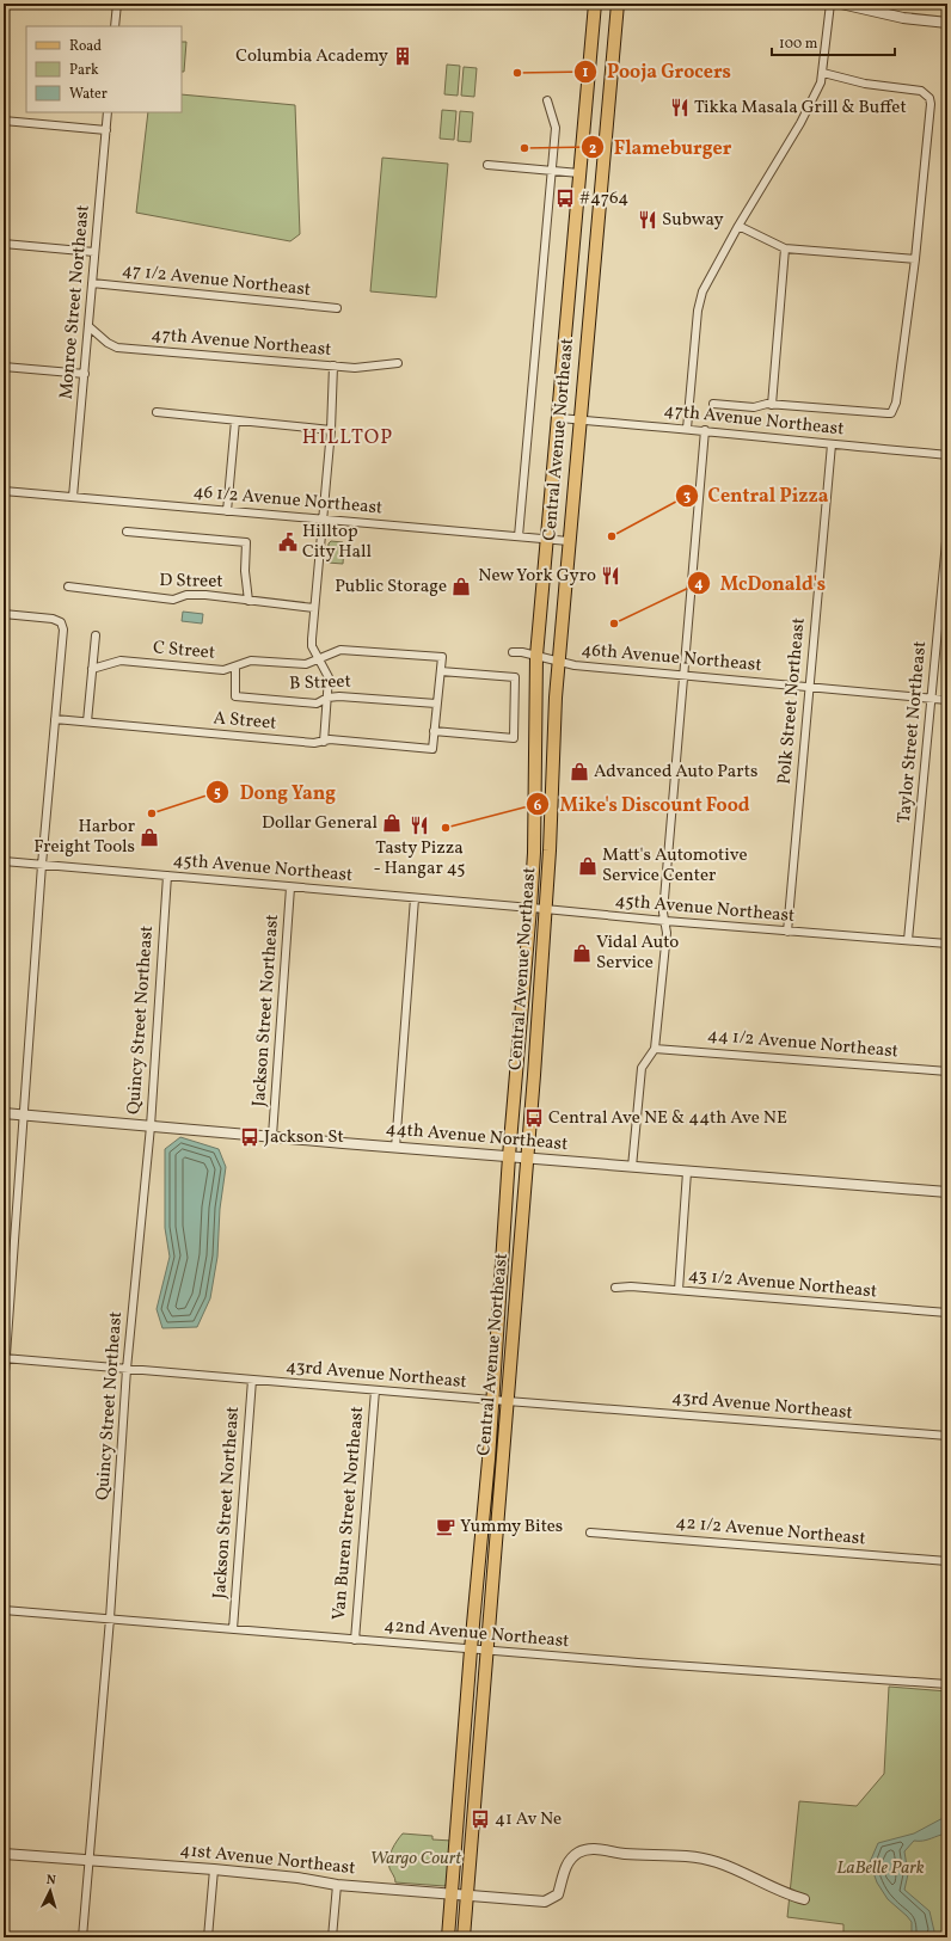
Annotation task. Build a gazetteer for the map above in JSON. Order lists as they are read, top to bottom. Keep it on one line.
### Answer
{"streets":{"main road":["Central Avenue Northeast"],"street":["47 1/2 Avenue Northeast","Monroe Street Northeast","47th Avenue Northeast","46 1/2 Avenue Northeast","D Street","C Street","46th Avenue Northeast","B Street","Polk Street Northeast","A Street","Taylor Street Northeast","45th Avenue Northeast","Jackson Street Northeast","Quincy Street Northeast","44 1/2 Avenue Northeast","44th Avenue Northeast","43 1/2 Avenue Northeast","43rd Avenue Northeast","Van Buren Street Northeast","42 1/2 Avenue Northeast","42nd Avenue Northeast","41st Avenue Northeast"]},"crossings":[["47 1/2 Avenue Northeast","Monroe Street Northeast"],["Monroe Street Northeast","47th Avenue Northeast"],["Monroe Street Northeast","46 1/2 Avenue Northeast"],["47th Avenue Northeast","Central Avenue Northeast"],["47th Avenue Northeast","Polk Street Northeast"],["Central Avenue Northeast","46 1/2 Avenue Northeast"],["Central Avenue Northeast","46th Avenue Northeast"],["Central Avenue Northeast","45th Avenue Northeast"],["Central Avenue Northeast","44th Avenue Northeast"],["Central Avenue Northeast","43rd Avenue Northeast"],["Central Avenue Northeast","42nd Avenue Northeast"],["Central Avenue Northeast","41st Avenue Northeast"],["C Street","B Street"],["46th Avenue Northeast","Polk Street Northeast"],["46th Avenue Northeast","Taylor Street Northeast"],["Polk Street Northeast","45th Avenue Northeast"],["Taylor Street Northeast","45th Avenue Northeast"],["45th Avenue Northeast","Jackson Street Northeast"],["45th Avenue Northeast","Quincy Street Northeast"],["Jackson Street Northeast","44th Avenue Northeast"],["Jackson Street Northeast","43rd Avenue Northeast"],["Jackson Street Northeast","42nd Avenue Northeast"],["Quincy Street Northeast","44th Avenue Northeast"],["Quincy Street Northeast","43rd Avenue Northeast"],["Quincy Street Northeast","42nd Avenue Northeast"],["Quincy Street Northeast","41st Avenue Northeast"],["43rd Avenue Northeast","Van Buren Street Northeast"],["Van Buren Street Northeast","42nd Avenue Northeast"]],"districts":["HILLTOP"],"parks":["Wargo Court","LaBelle Park"],"places":{"building":["Columbia Academy"],"other":["Pooja Grocers","Flameburger","Central Pizza","McDonald's","Dong Yang","Mike's Discount Food"],"restaurant":["Tikka Masala Grill & Buffet","Subway","New York Gyro","Tasty Pizza - Hangar 45"],"bus stop":["#4764","Central Ave NE & 44th Ave NE","Jackson St","41 Av Ne"],"public building":["Hilltop City Hall"],"shop":["Public Storage","Advanced Auto Parts","Dollar General","Harbor Freight Tools","Matt's Automotive Service Center","Vidal Auto Service"],"cafe":["Yummy Bites"]},"legend":["Road","Park","Water"],"scale_bar":"100 m","north":"top"}
